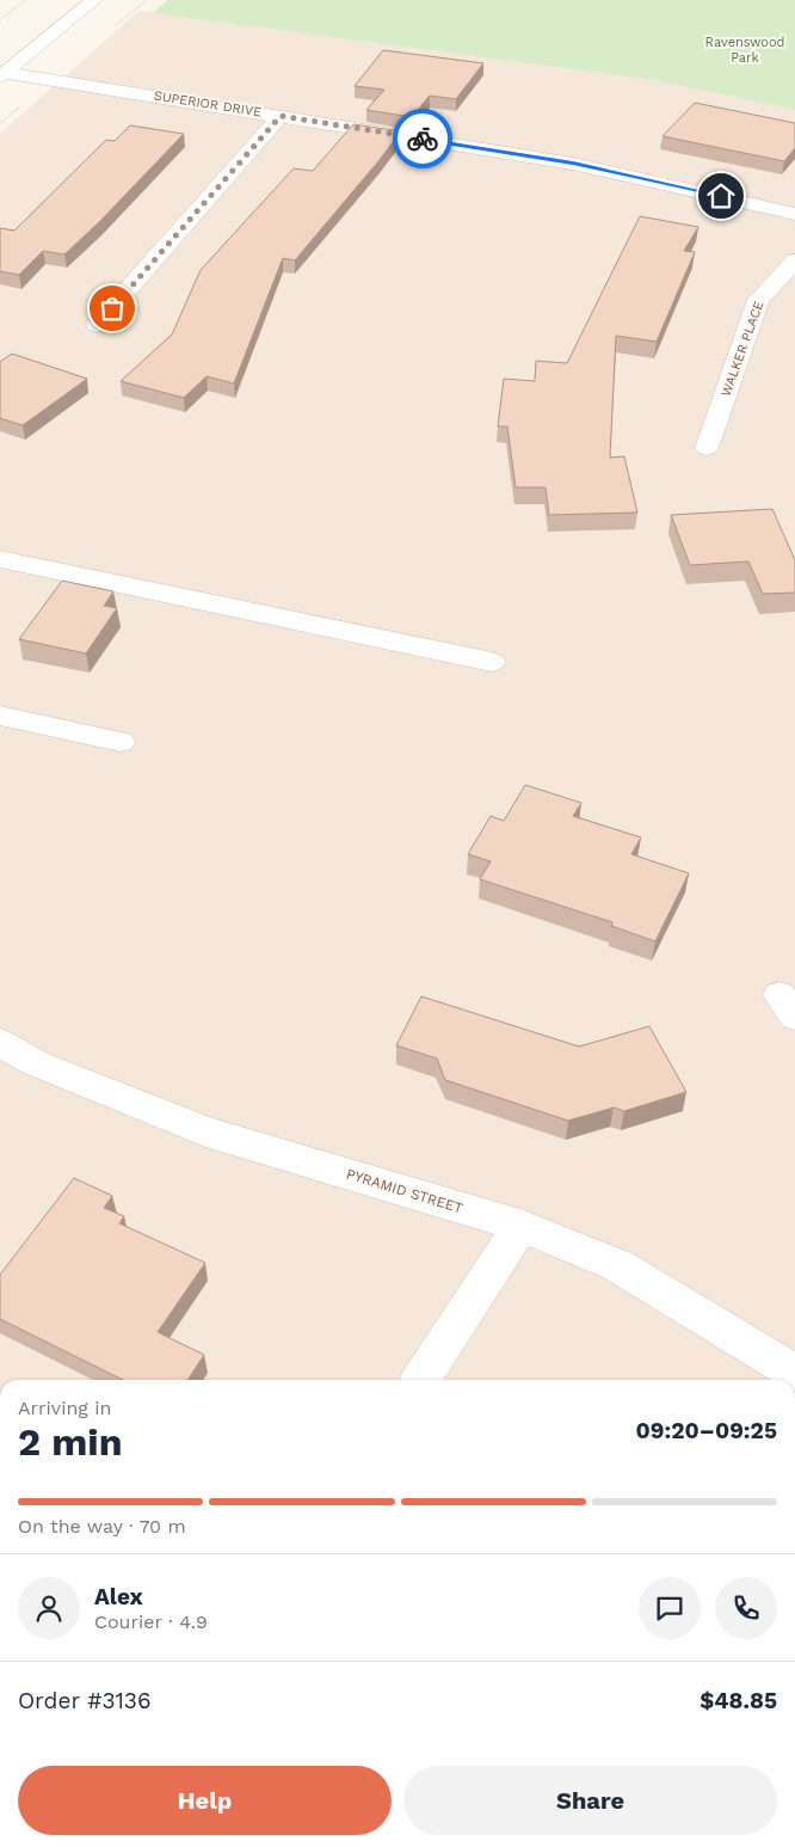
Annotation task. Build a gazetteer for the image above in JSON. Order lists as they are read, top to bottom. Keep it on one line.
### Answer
{"streets":{"street":["SUPERIOR DRIVE","WALKER PLACE","PYRAMID STREET"]},"parks":["Ravenswood Park"],"page":{"heading":["2 min","Arriving in","09:20–09:25"],"panel":["Alex","Courier · 4.9","Order #3136","$48.85"],"bar":"On the way · 70 m","buttons":["Help","Share"]}}
